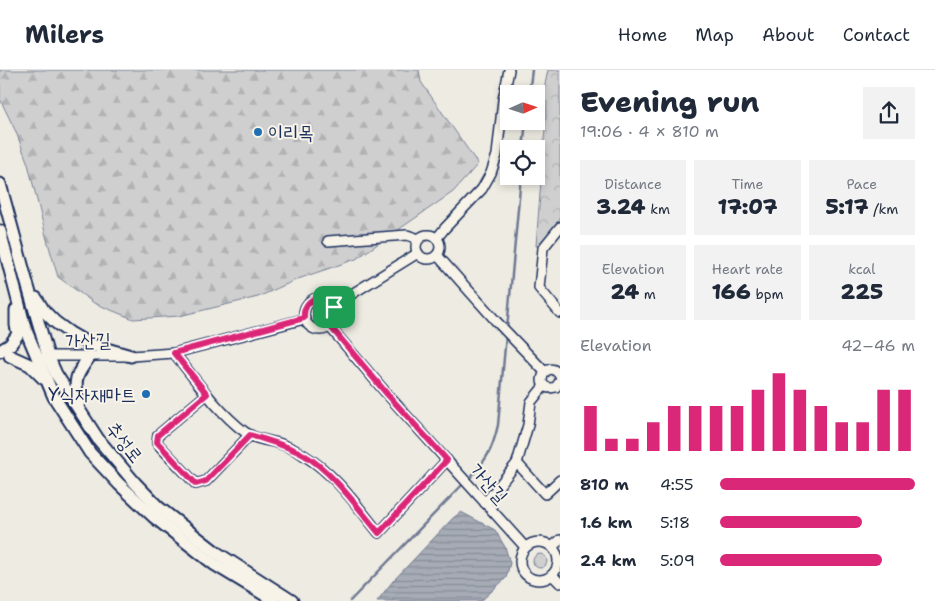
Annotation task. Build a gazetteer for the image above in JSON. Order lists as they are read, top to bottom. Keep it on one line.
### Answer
{"streets":{"main road":["추성로"],"street":["가산길"]},"crossings":[["가산길","추성로"]],"places":["이리목","Y식자재마트"],"north":"right","page":{"header":"Milers","nav":["Home","Map","About","Contact"],"heading":["Evening run","19:06 · 4 × 810 m"],"stats":[["Distance","3.24 km"],["Time","17:07"],["Pace","5:17 /km"],["Elevation","24 m"],["Heart rate","166 bpm"],["kcal","225"]],"chart":["Elevation","42–46 m"],"list":[{"name":"810 m","note":"4:55"},{"name":"1.6 km","note":"5:18"},{"name":"2.4 km","note":"5:09"}]}}
